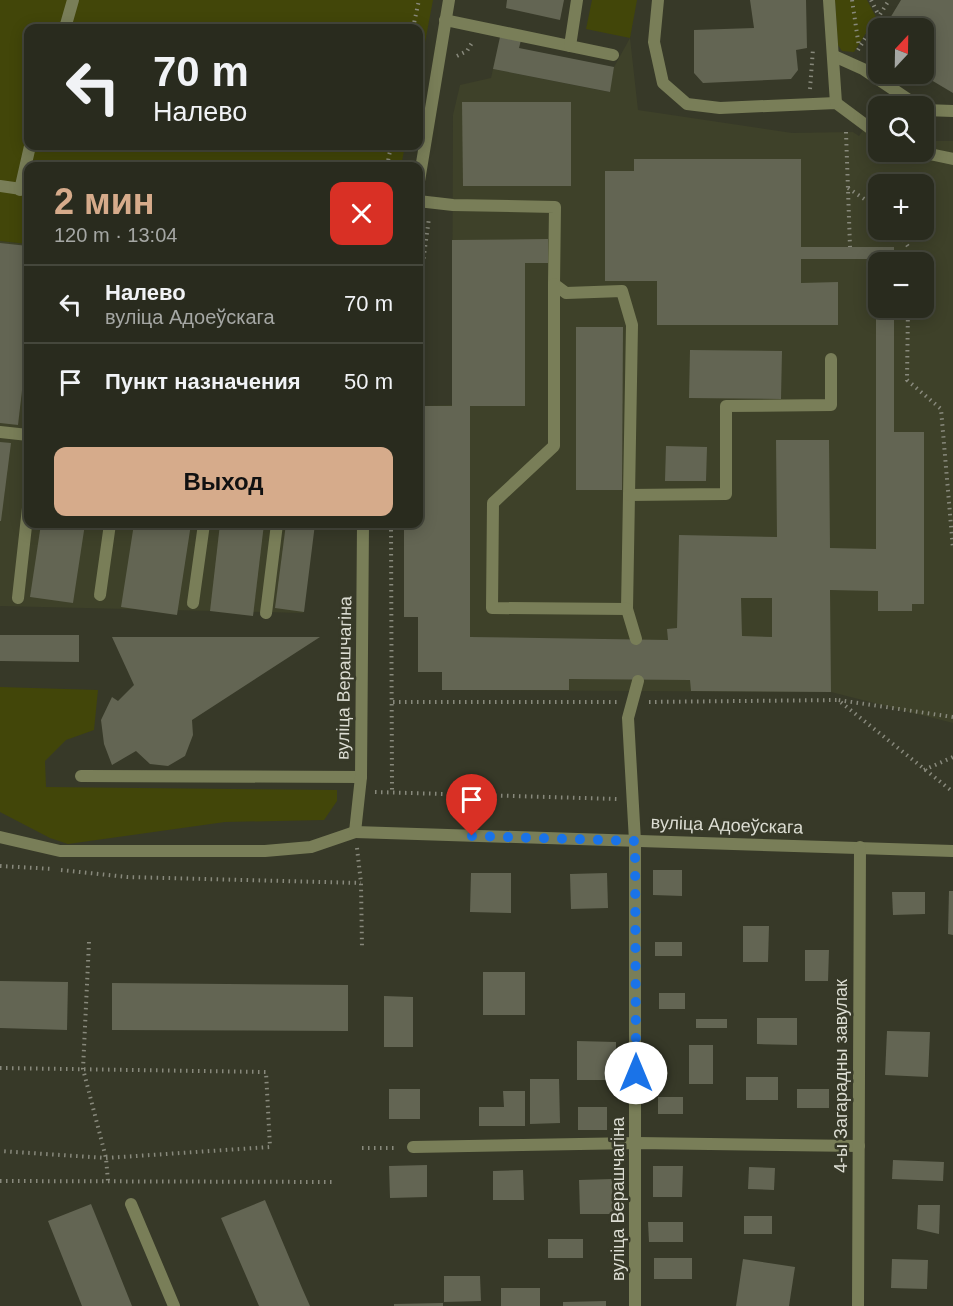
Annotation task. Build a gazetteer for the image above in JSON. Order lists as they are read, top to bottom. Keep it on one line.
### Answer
{"streets":{"street":["вуліца Верашчагіна","вуліца Адоеўскага","4-ы Загарадны завулак"]},"crossings":[["вуліца Верашчагіна","вуліца Адоеўскага"],["вуліца Адоеўскага","4-ы Загарадны завулак"]],"north":"top","page":{"map_buttons":["+","−"],"turn":["70 m","Налево"],"heading":["2 мин","120 m · 13:04"],"list":[{"name":"Налево","note":"вуліца Адоеўскага","value":"70 m"},{"name":"Пункт назначения","value":"50 m"}],"buttons":"Выход"}}
